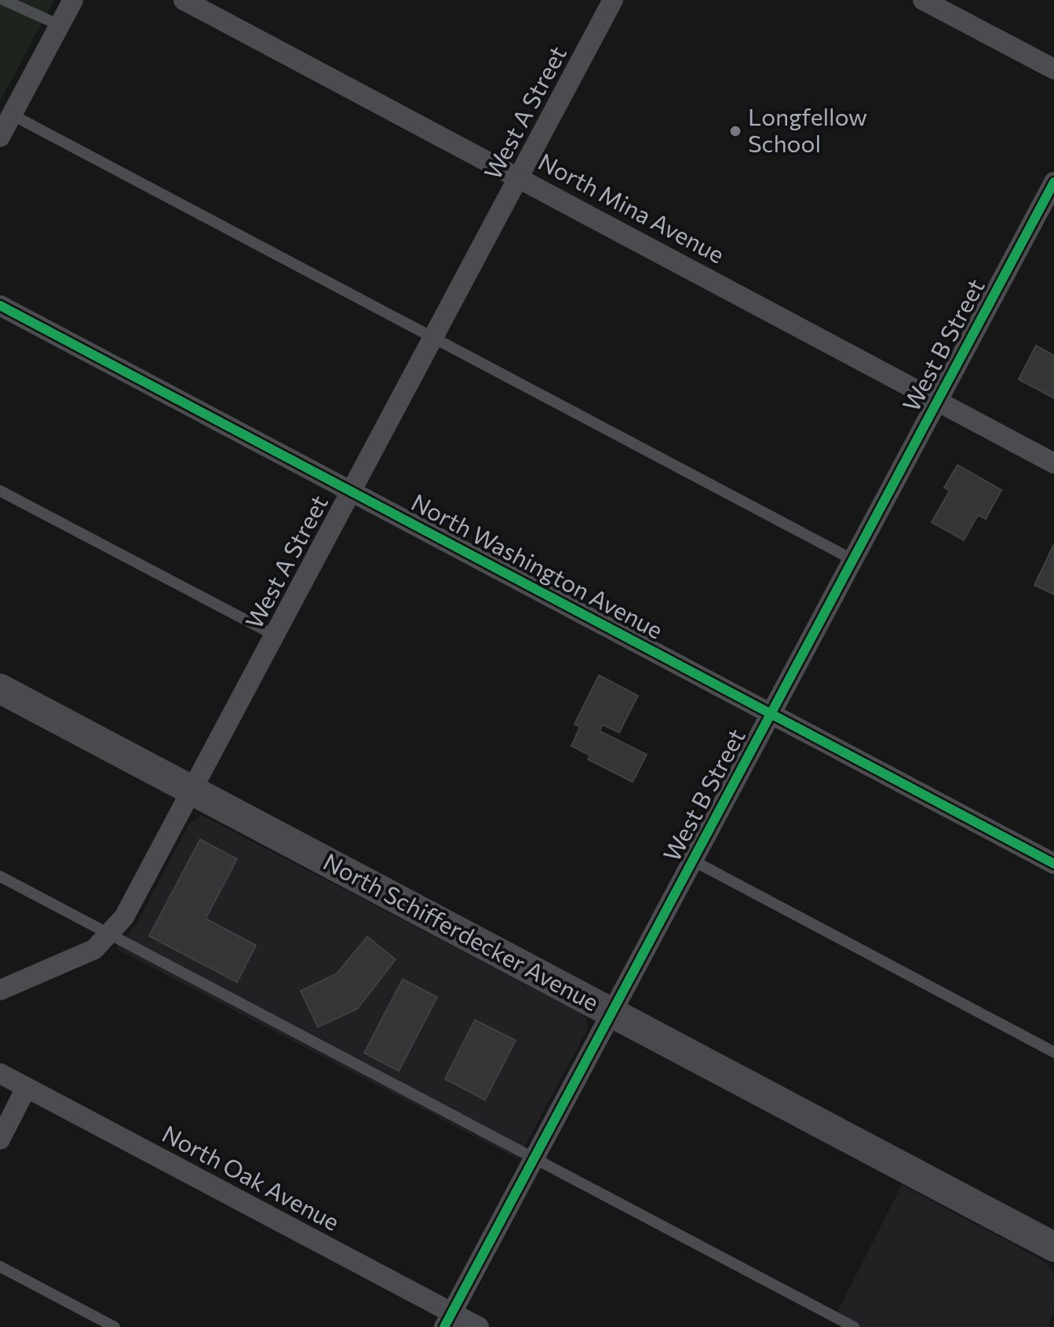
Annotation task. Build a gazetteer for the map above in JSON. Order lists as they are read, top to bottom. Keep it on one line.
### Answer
{"streets":{"main road":["North Schifferdecker Avenue"],"street":["West A Street","North Mina Avenue","West B Street","North Washington Avenue","North Oak Avenue"]},"crossings":[["West A Street","North Mina Avenue"],["West A Street","North Washington Avenue"],["West A Street","North Schifferdecker Avenue"],["North Mina Avenue","West B Street"],["West B Street","North Washington Avenue"],["West B Street","North Schifferdecker Avenue"],["West B Street","North Oak Avenue"]],"places":["Longfellow School"]}
